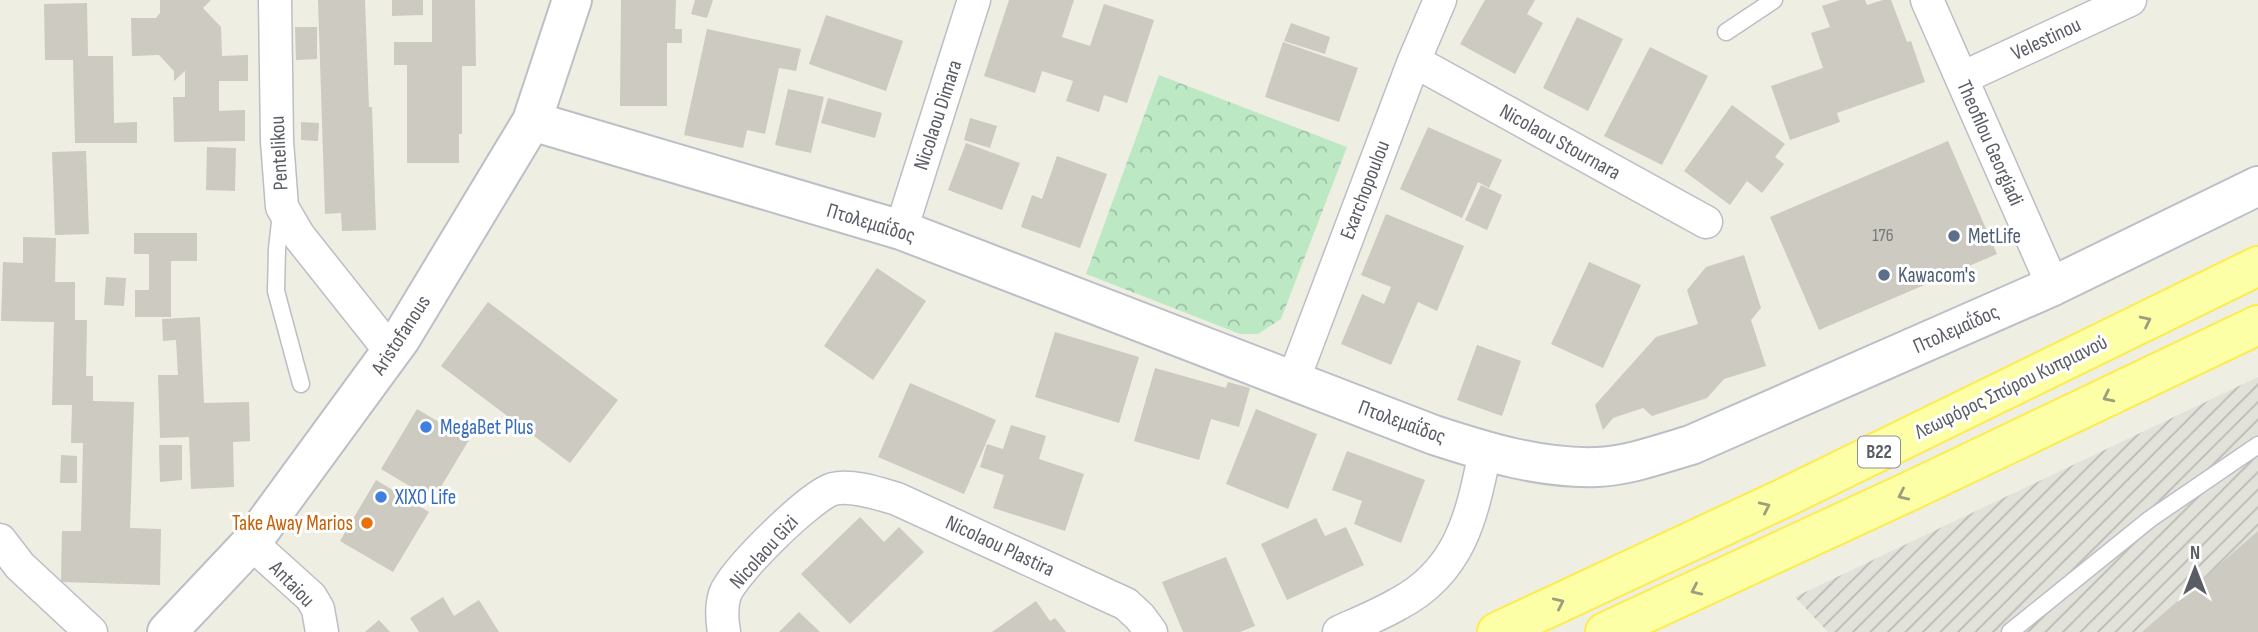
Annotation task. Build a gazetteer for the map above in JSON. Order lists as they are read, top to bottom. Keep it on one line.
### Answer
{"streets":{"main road":["Λεωφόρος Σπύρου Κυπριανού","B22"],"street":["Velestinou","Nicolaou Dimara","Nicolaou Stournara","Theofilou Georgiadi","Pentelikou","Exarchopoulou","Πτολεμαΐδος","Aristofanous","Nicolaou Plastira","Nicolaou Gizi","Antaiou"]},"crossings":[["Velestinou","Theofilou Georgiadi"],["Nicolaou Dimara","Πτολεμαΐδος"],["Nicolaou Stournara","Exarchopoulou"],["Theofilou Georgiadi","Πτολεμαΐδος"],["Pentelikou","Aristofanous"],["Exarchopoulou","Πτολεμαΐδος"],["Πτολεμαΐδος","Aristofanous"],["Aristofanous","Antaiou"],["Nicolaou Plastira","Nicolaou Gizi"]],"places":["MetLife","Kawacom's","MegaBet Plus","XIXO Life","Take Away Marios"],"house_numbers":["176"],"north":"top"}
